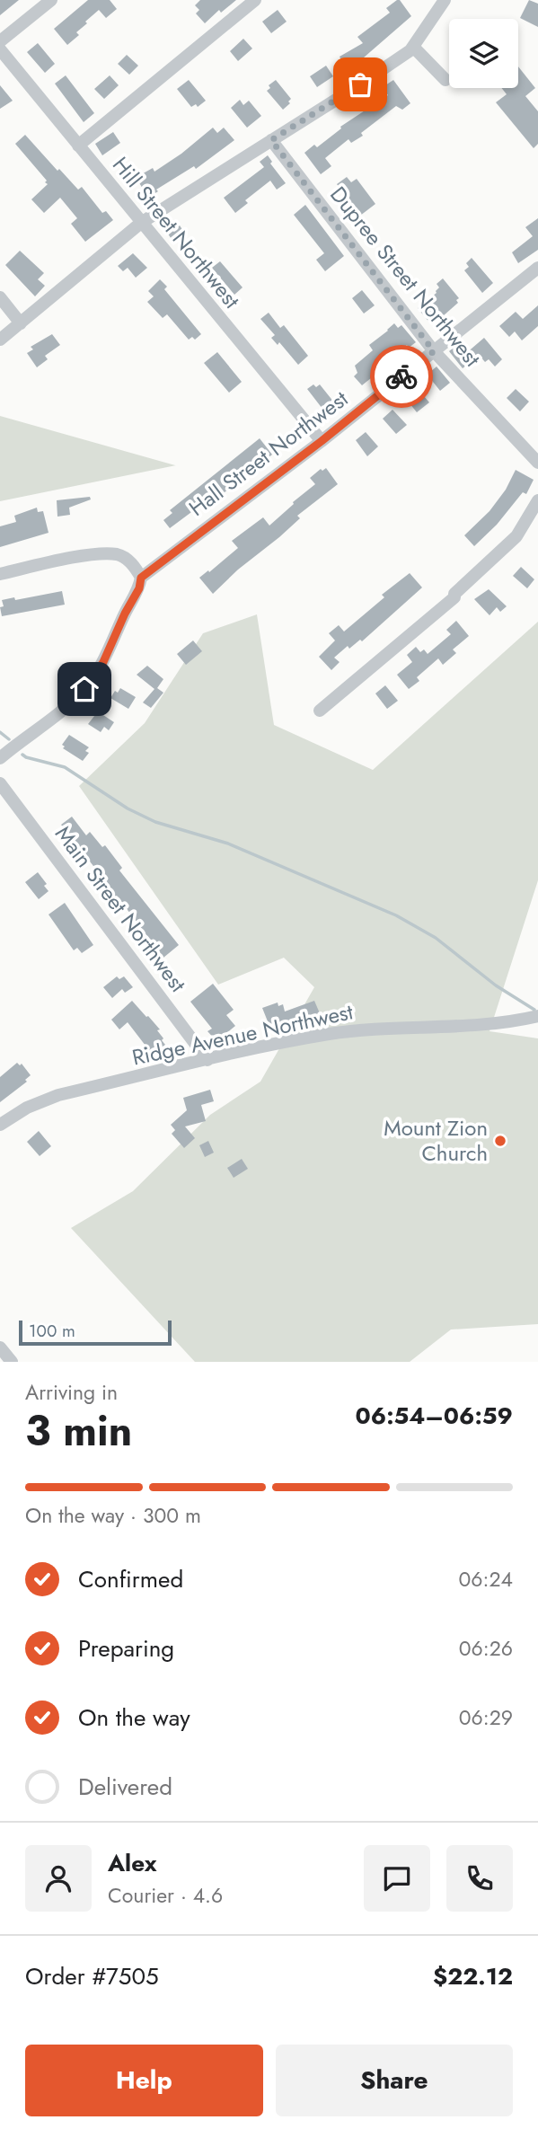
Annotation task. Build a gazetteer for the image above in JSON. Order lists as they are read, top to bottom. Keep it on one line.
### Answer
{"streets":{"street":["Hill Street Northwest","Dupree Street Northwest","Hall Street Northwest","Main Street Northwest","Ridge Avenue Northwest"]},"crossings":[["Hill Street Northwest","Hall Street Northwest"],["Dupree Street Northwest","Hall Street Northwest"],["Main Street Northwest","Ridge Avenue Northwest"]],"places":["Mount Zion Church"],"scale_bar":"100 m","page":{"scale":"100 m","heading":["3 min","Arriving in","06:54–06:59"],"panel":["Alex","Courier · 4.6","Order #7505","$22.12"],"bar":"On the way · 300 m","list":[["Confirmed","06:24"],["Preparing","06:26"],["On the way","06:29"],"Delivered"],"buttons":["Help","Share"]}}
